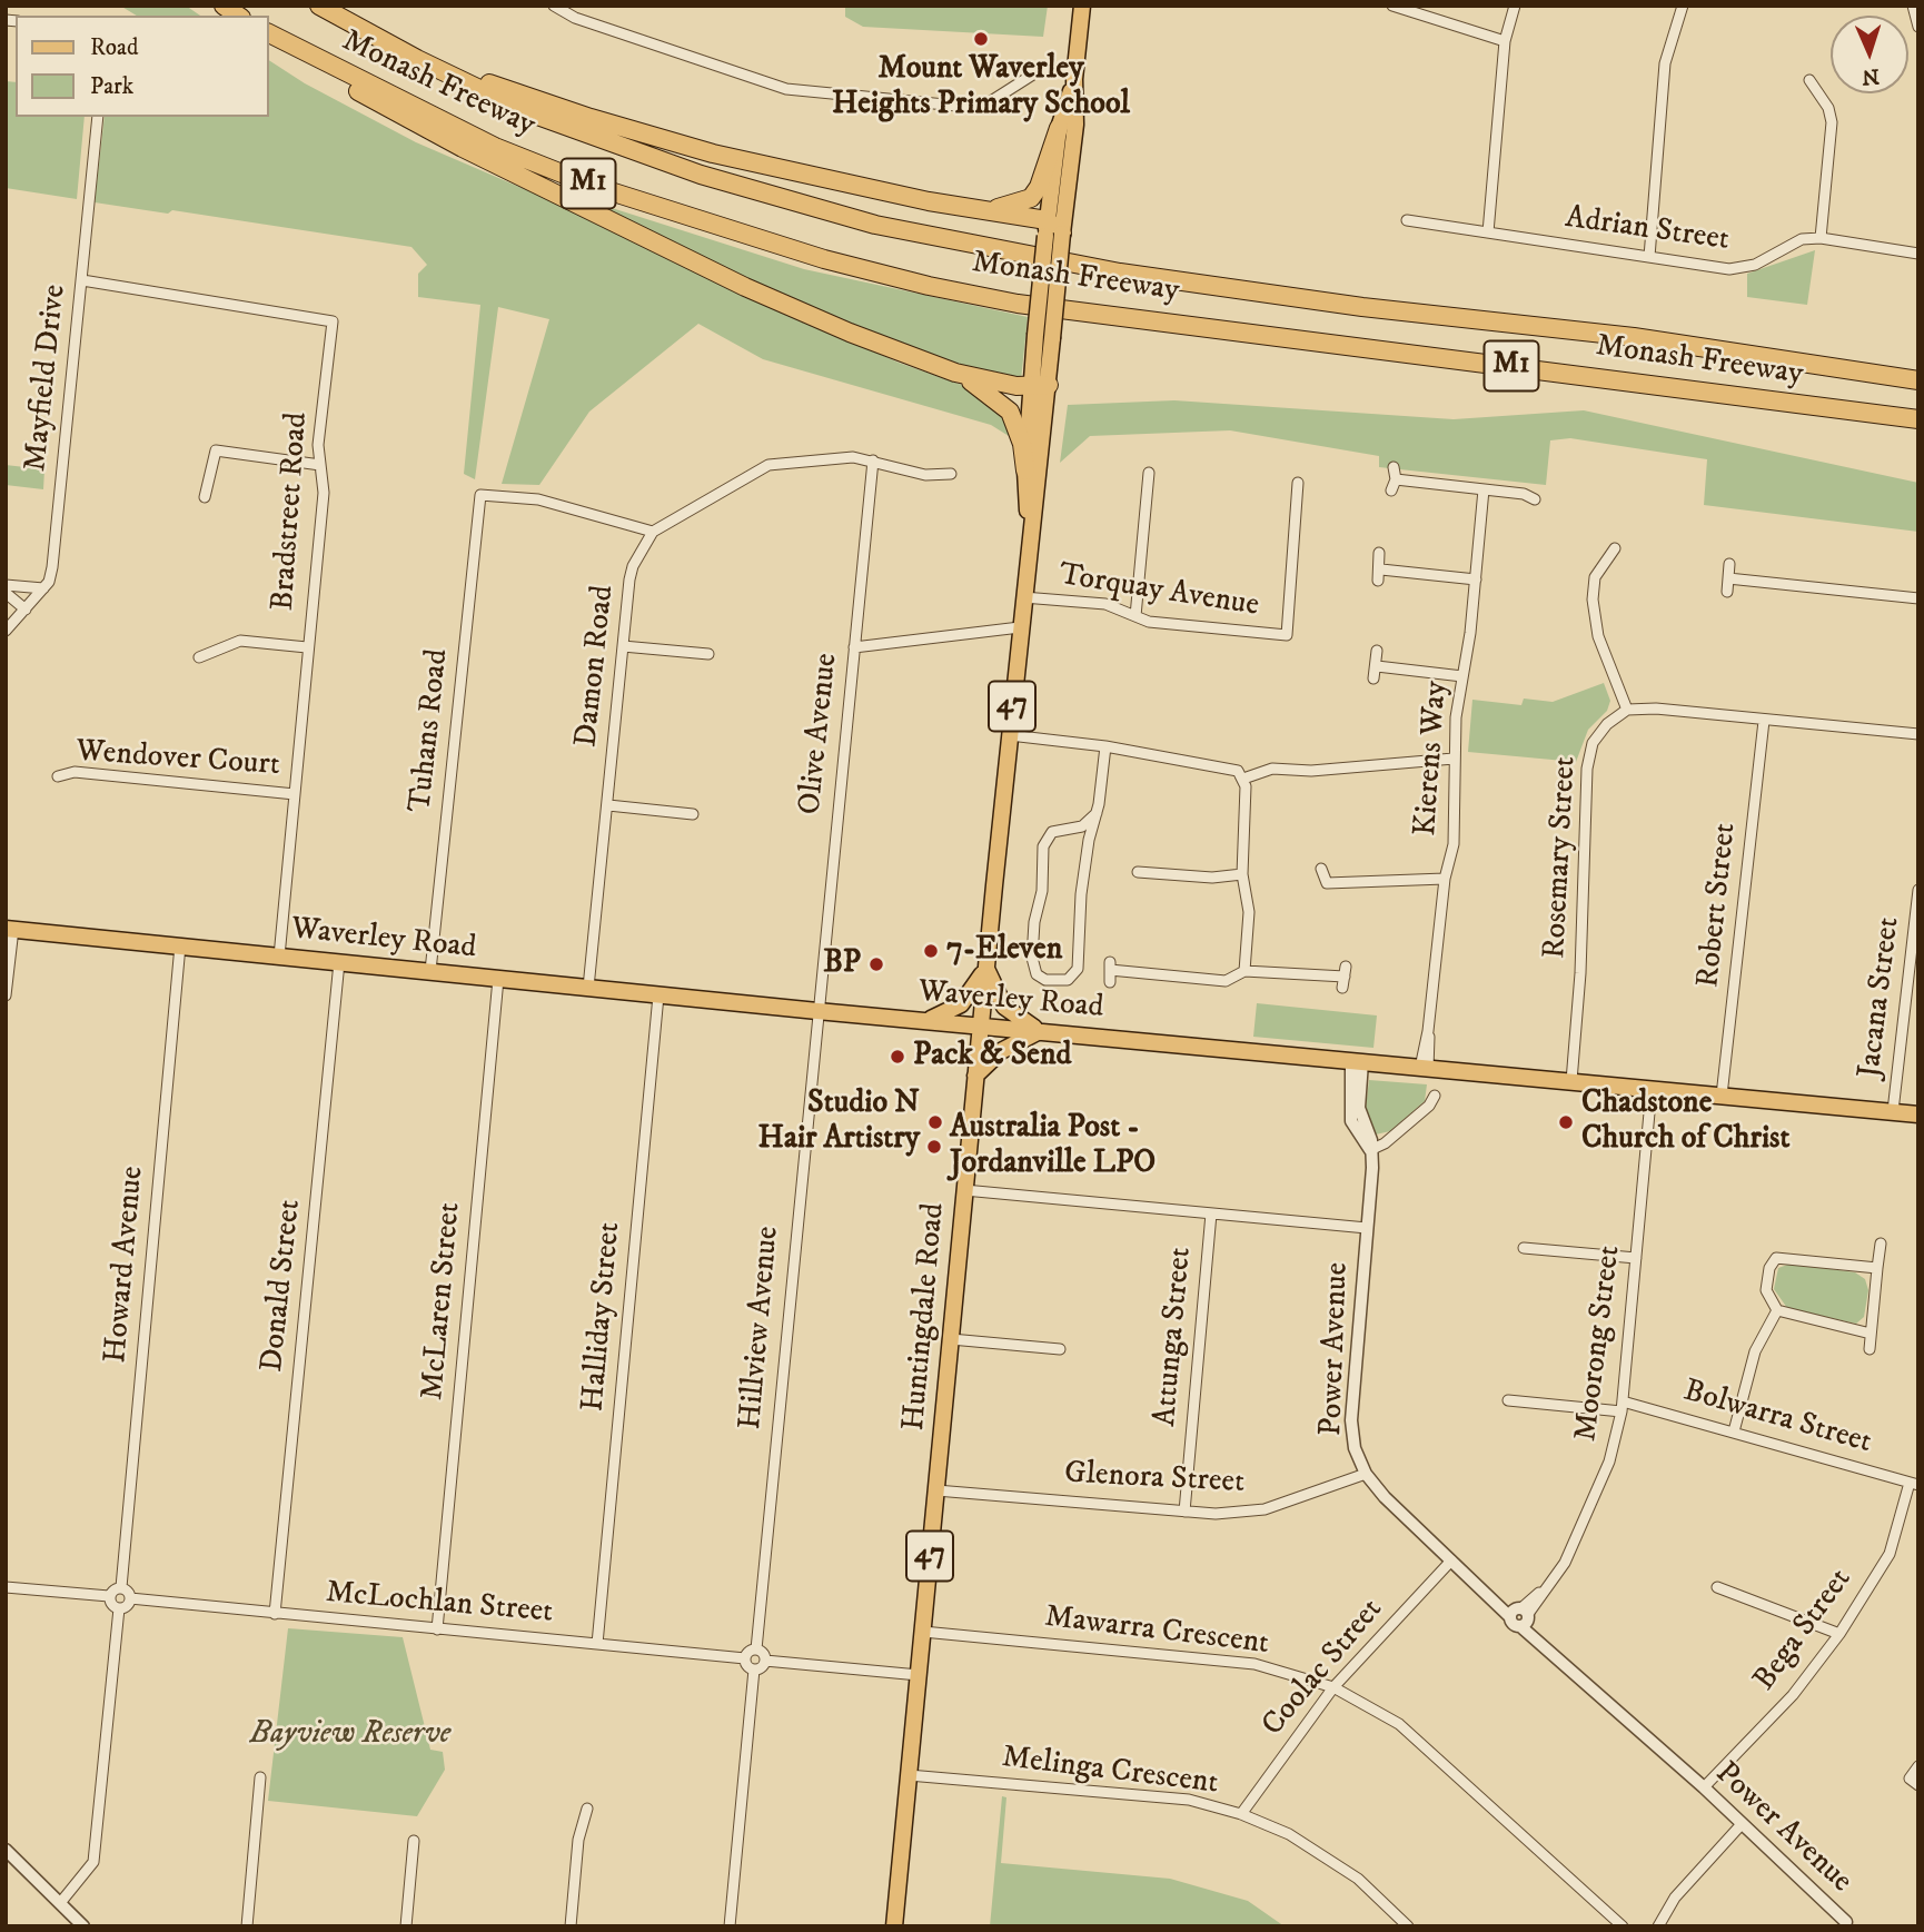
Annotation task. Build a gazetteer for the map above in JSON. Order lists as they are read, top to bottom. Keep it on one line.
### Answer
{"streets":{"highway":["Monash Freeway","M1"],"main road":["47","Waverley Road","Huntingdale Road"],"street":["Adrian Street","Mayfield Drive","Bradstreet Road","Torquay Avenue","Damon Road","Tuhans Road","Olive Avenue","Kierens Way","Wendover Court","Rosemary Street","Robert Street","Jacana Street","Howard Avenue","Donald Street","McLaren Street","Halliday Street","Hillview Avenue","Attunga Street","Moorong Street","Power Avenue","Bolwarra Street","Glenora Street","McLochlan Street","Bega Street","Mawarra Crescent","Coolac Street","Melinga Crescent"]},"crossings":[["Mayfield Drive","Bradstreet Road"],["Bradstreet Road","Wendover Court"],["Bradstreet Road","Waverley Road"],["Torquay Avenue","Huntingdale Road"],["Damon Road","Tuhans Road"],["Damon Road","Olive Avenue"],["Damon Road","Waverley Road"],["Tuhans Road","Waverley Road"],["Olive Avenue","Waverley Road"],["Olive Avenue","Hillview Avenue"],["Kierens Way","Waverley Road"],["Rosemary Street","Waverley Road"],["Robert Street","Waverley Road"],["Waverley Road","Jacana Street"],["Waverley Road","Howard Avenue"],["Waverley Road","Donald Street"],["Waverley Road","McLaren Street"],["Waverley Road","Halliday Street"],["Waverley Road","Huntingdale Road"],["Waverley Road","Hillview Avenue"],["Waverley Road","Moorong Street"],["Waverley Road","Power Avenue"],["Howard Avenue","McLochlan Street"],["Donald Street","McLochlan Street"],["McLaren Street","McLochlan Street"],["Halliday Street","McLochlan Street"],["Huntingdale Road","Glenora Street"],["Huntingdale Road","Mawarra Crescent"],["Huntingdale Road","Melinga Crescent"],["Hillview Avenue","McLochlan Street"],["Attunga Street","Glenora Street"],["Moorong Street","Power Avenue"],["Moorong Street","Bolwarra Street"],["Power Avenue","Glenora Street"],["Power Avenue","Bega Street"],["Power Avenue","Coolac Street"],["Bolwarra Street","Bega Street"],["Mawarra Crescent","Coolac Street"],["Coolac Street","Melinga Crescent"]],"parks":["Bayview Reserve"],"places":["Mount Waverley Heights Primary School","7-Eleven","BP","Pack & Send","Studio N Hair Artistry","Chadstone Church of Christ","Australia Post - Jordanville LPO"],"legend":["Road","Park"],"north":"bottom"}
